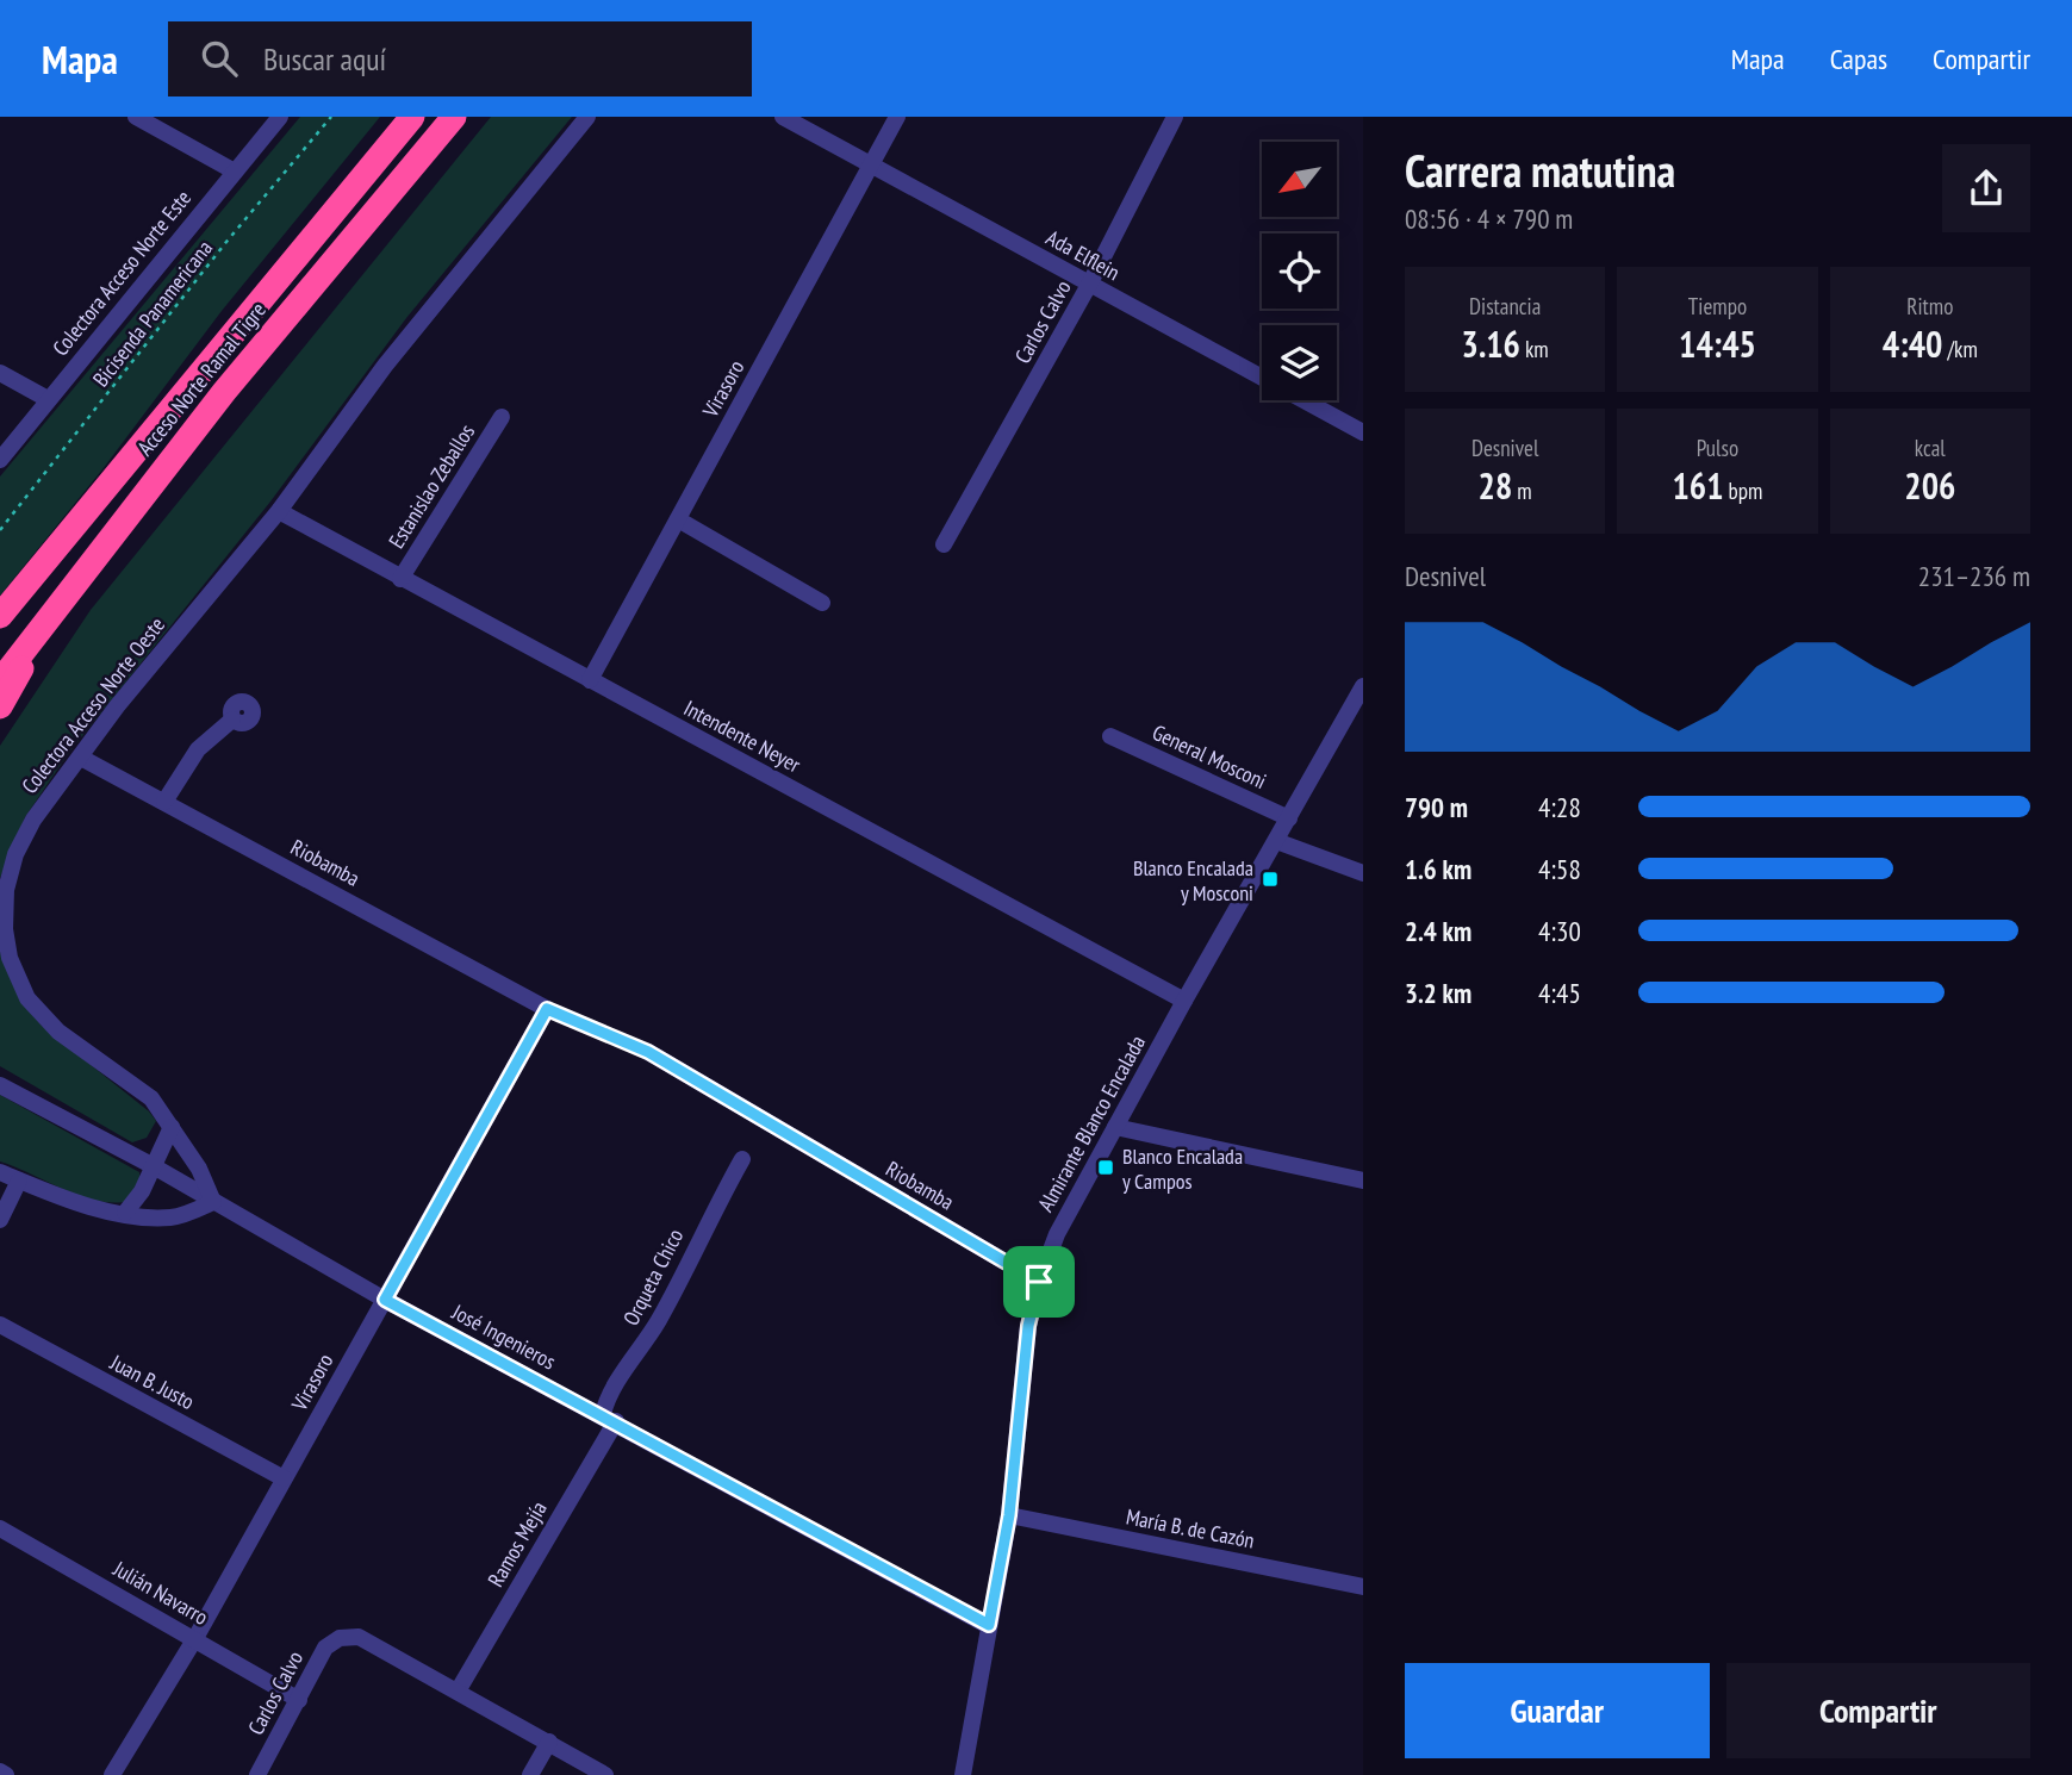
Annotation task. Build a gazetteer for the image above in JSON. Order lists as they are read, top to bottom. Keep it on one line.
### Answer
{"streets":{"highway":["Acceso Norte Ramal Tigre"],"street":["Ada Elflein","Colectora Acceso Norte Este","Carlos Calvo","Virasoro","Estanislao Zeballos","Colectora Acceso Norte Oeste","Intendente Neyer","General Mosconi","Riobamba","Almirante Blanco Encalada","Orqueta Chico","José Ingenieros","Juan B. Justo","María B. de Cazón","Ramos Mejía","Julián Navarro"],"path":["Bicisenda Panamericana"]},"crossings":[["Ada Elflein","Carlos Calvo"],["Ada Elflein","Virasoro"],["Carlos Calvo","Ramos Mejía"],["Carlos Calvo","Julián Navarro"],["Virasoro","Intendente Neyer"],["Virasoro","Riobamba"],["Virasoro","José Ingenieros"],["Virasoro","Juan B. Justo"],["Virasoro","Julián Navarro"],["Estanislao Zeballos","Intendente Neyer"],["Colectora Acceso Norte Oeste","Intendente Neyer"],["Colectora Acceso Norte Oeste","Riobamba"],["Colectora Acceso Norte Oeste","José Ingenieros"],["Intendente Neyer","Almirante Blanco Encalada"],["General Mosconi","Almirante Blanco Encalada"],["Riobamba","Almirante Blanco Encalada"],["Almirante Blanco Encalada","José Ingenieros"],["Almirante Blanco Encalada","María B. de Cazón"],["Orqueta Chico","José Ingenieros"],["Orqueta Chico","Ramos Mejía"],["José Ingenieros","Ramos Mejía"]],"places":{"transit":["Blanco Encalada y Mosconi","Blanco Encalada y Campos"]},"north":"bottom left","page":{"header":"Mapa","search":"Buscar aquí","nav":["Mapa","Capas","Compartir"],"heading":["Carrera matutina","08:56 · 4 × 790 m"],"stats":[["Distancia","3.16 km"],["Tiempo","14:45"],["Ritmo","4:40 /km"],["Desnivel","28 m"],["Pulso","161 bpm"],["kcal","206"]],"chart":["Desnivel","231–236 m"],"list":[{"name":"790 m","note":"4:28"},{"name":"1.6 km","note":"4:58"},{"name":"2.4 km","note":"4:30"},{"name":"3.2 km","note":"4:45"}],"buttons":["Guardar","Compartir"]}}
